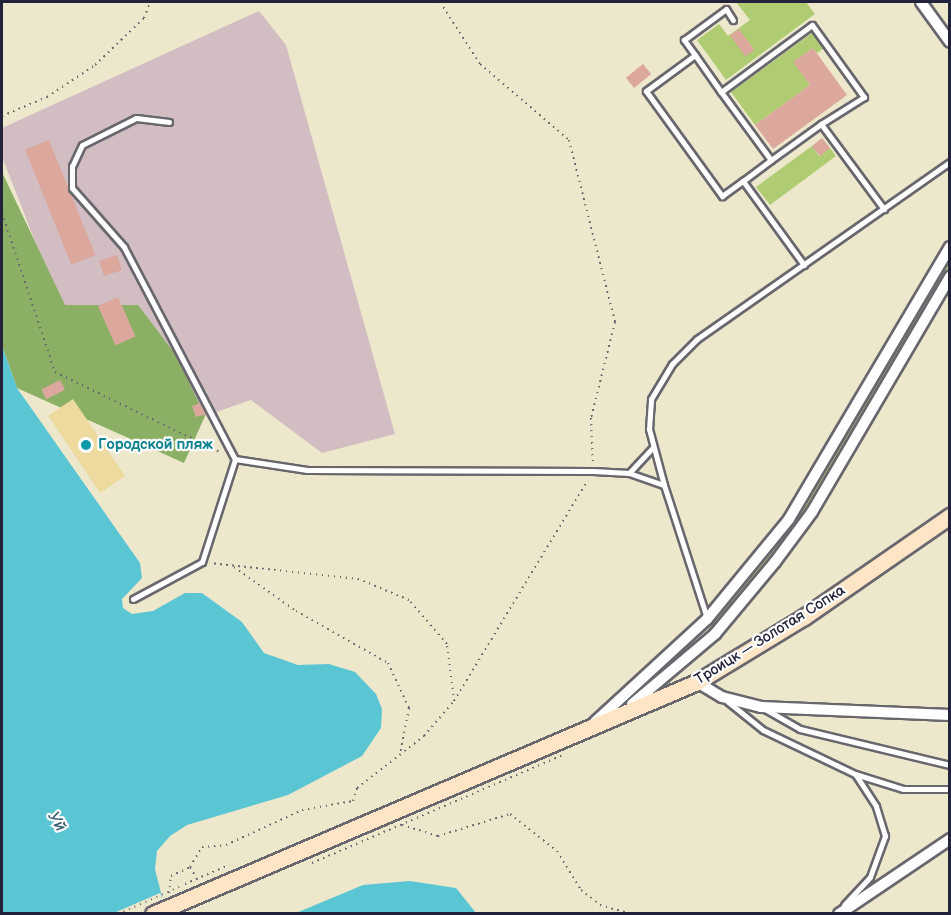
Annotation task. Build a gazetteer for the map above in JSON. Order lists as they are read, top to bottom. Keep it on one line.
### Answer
{"streets":{"street":["Троицк — Золотая Сопка"]},"water":["Уй"],"places":["Городской пляж"]}
